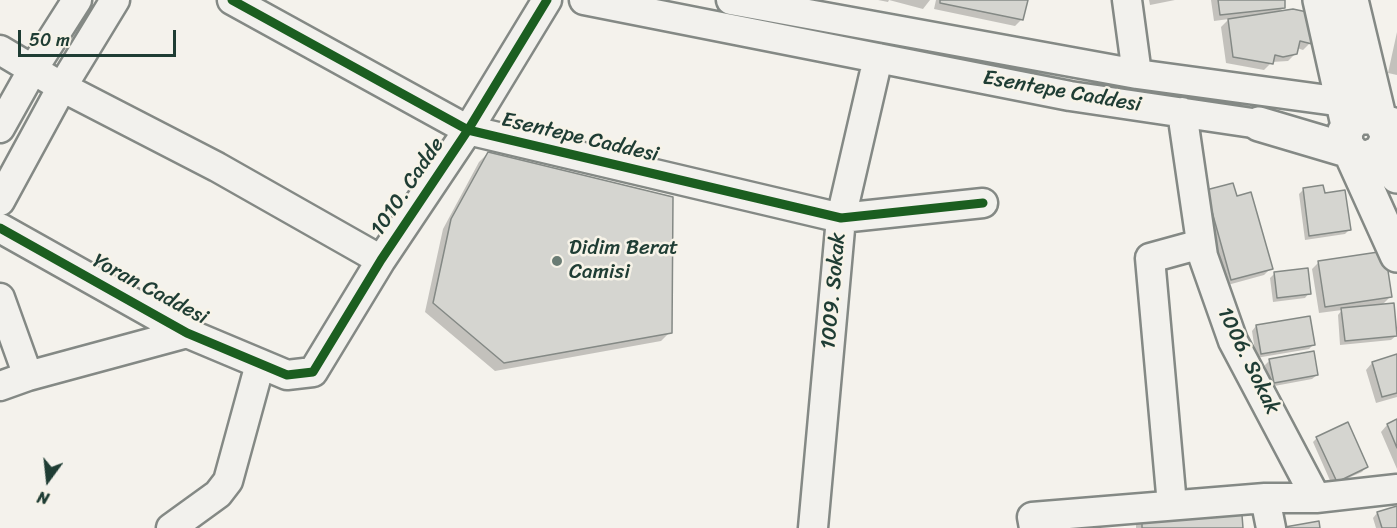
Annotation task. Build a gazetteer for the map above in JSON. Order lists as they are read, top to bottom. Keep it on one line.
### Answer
{"streets":{"street":["Esentepe Caddesi","1010. Cadde","Yoran Caddesi","1009. Sokak","1006. Sokak"]},"crossings":[["Esentepe Caddesi","1010. Cadde"],["Esentepe Caddesi","1009. Sokak"],["Esentepe Caddesi","1006. Sokak"],["1010. Cadde","Yoran Caddesi"]],"places":["Didim Berat Camisi"],"scale_bar":"50 m","north":"bottom"}
